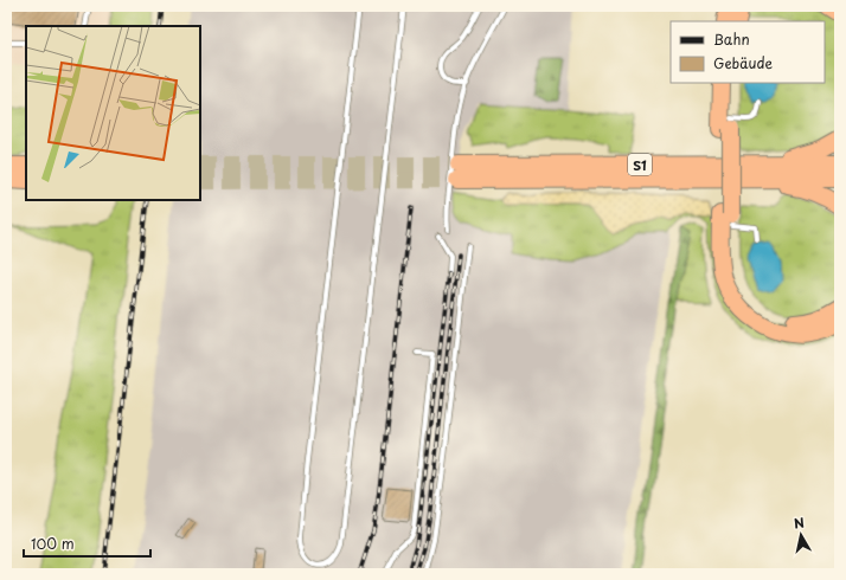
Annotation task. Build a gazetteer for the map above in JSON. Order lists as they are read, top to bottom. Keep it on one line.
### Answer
{"streets":{"highway":["S1"]},"legend":["Bahn","Gebäude"],"scale_bar":"100 m","north":"top"}
